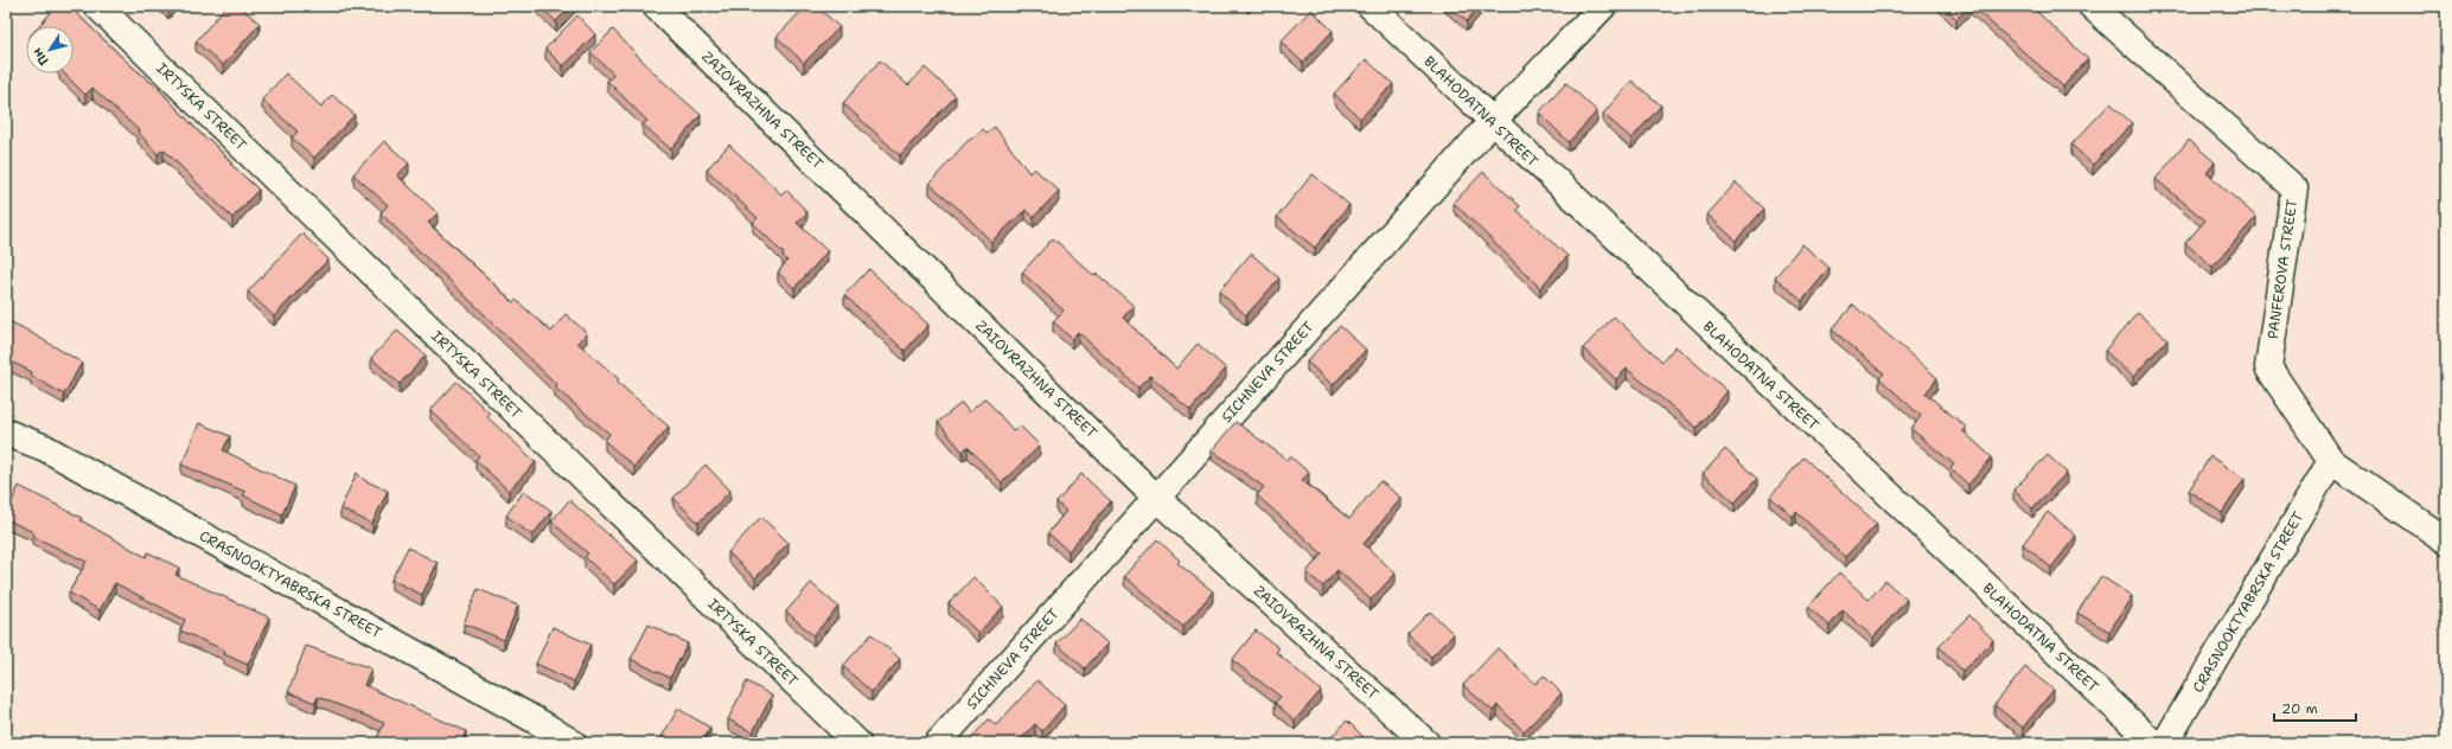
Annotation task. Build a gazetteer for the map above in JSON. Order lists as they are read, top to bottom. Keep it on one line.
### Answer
{"streets":{"street":["IRTYSKA STREET","ZAIOVRAZHNA STREET","BLAHODATNA STREET","PANFEROVA STREET","SICHNEVA STREET","CRASNOOKTYABRSKA STREET"]},"crossings":[["ZAIOVRAZHNA STREET","SICHNEVA STREET"],["BLAHODATNA STREET","SICHNEVA STREET"],["PANFEROVA STREET","CRASNOOKTYABRSKA STREET"]],"scale_bar":"20 m","north":"bottom left"}
